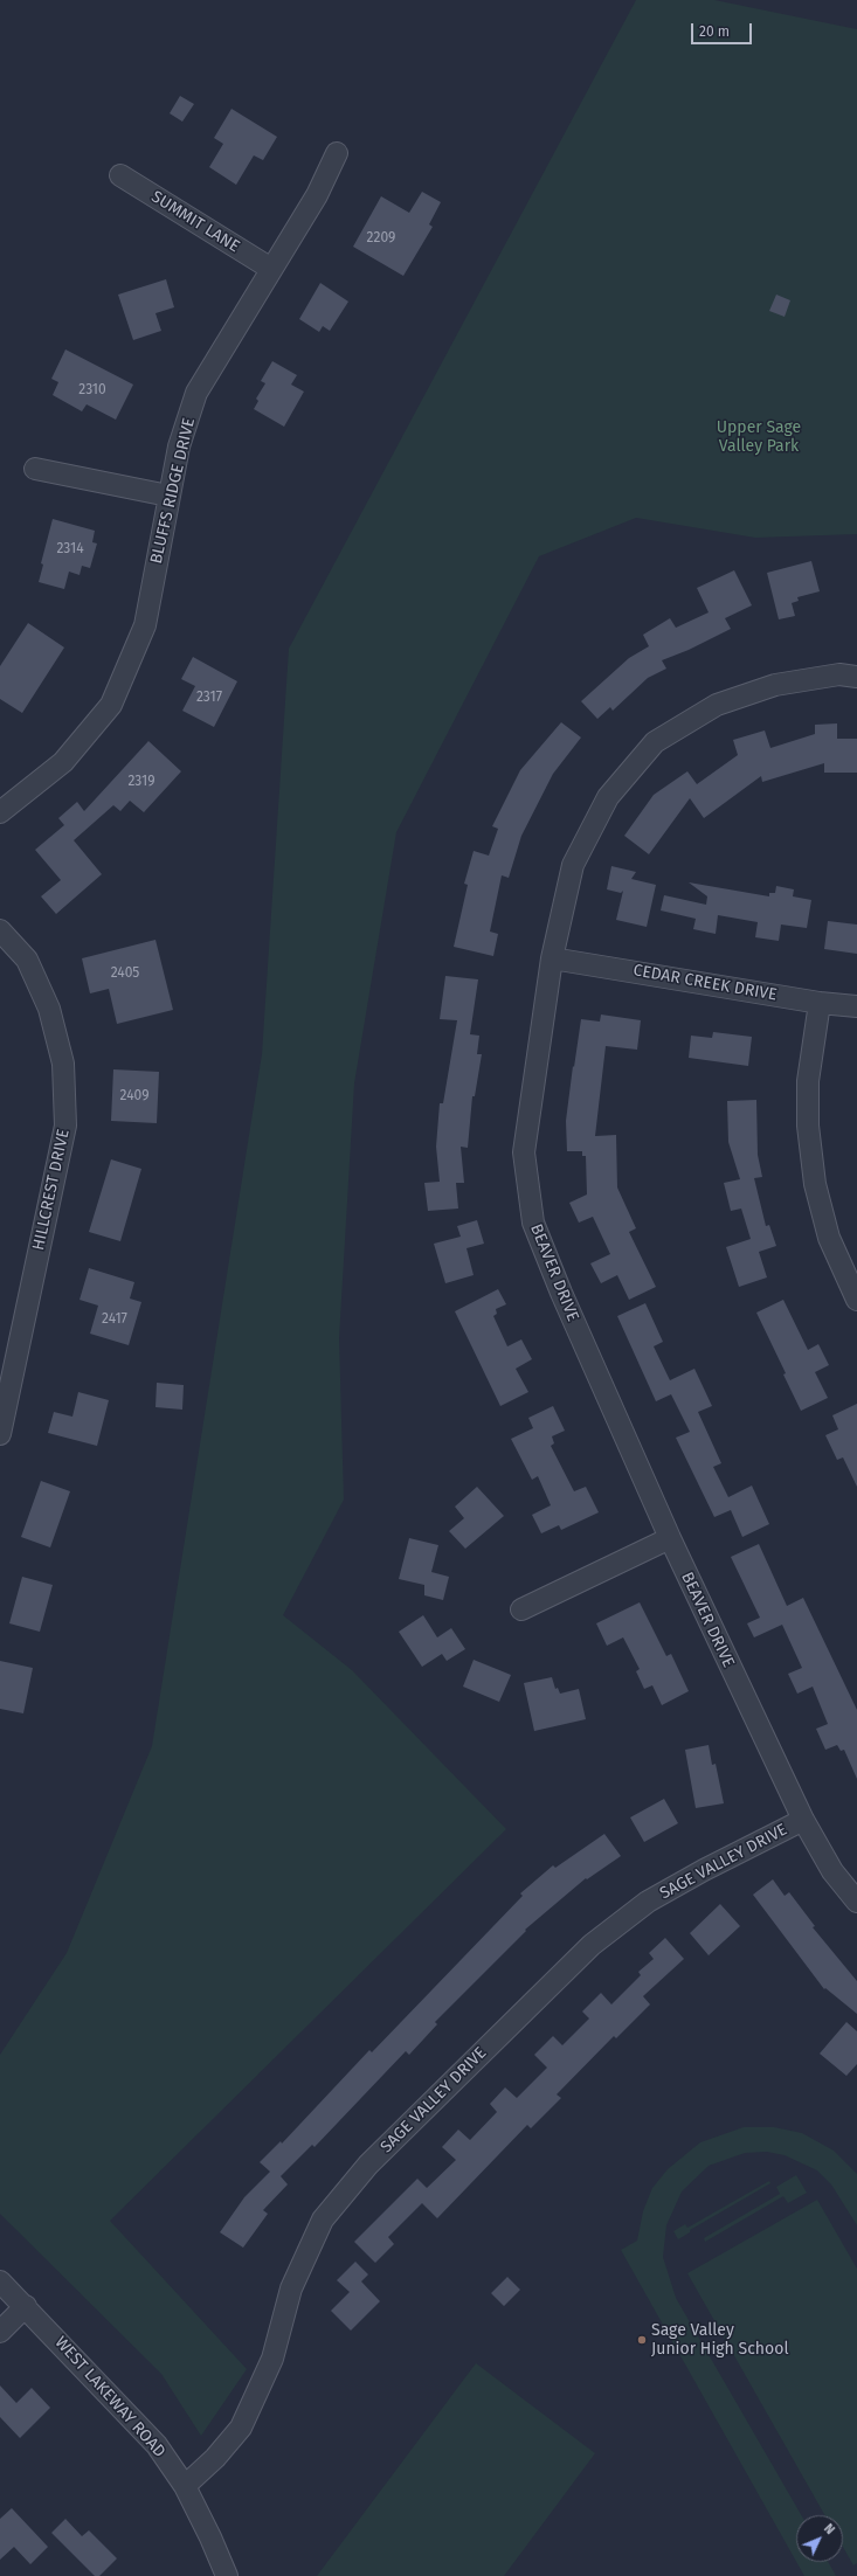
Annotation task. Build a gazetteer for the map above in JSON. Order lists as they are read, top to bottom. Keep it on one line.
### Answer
{"streets":{"street":["SUMMIT LANE","BLUFFS RIDGE DRIVE","CEDAR CREEK DRIVE","HILLCREST DRIVE","BEAVER DRIVE","SAGE VALLEY DRIVE","WEST LAKEWAY ROAD"]},"crossings":[["SUMMIT LANE","BLUFFS RIDGE DRIVE"],["CEDAR CREEK DRIVE","BEAVER DRIVE"],["BEAVER DRIVE","SAGE VALLEY DRIVE"],["SAGE VALLEY DRIVE","WEST LAKEWAY ROAD"]],"parks":["Upper Sage Valley Park"],"places":["Sage Valley Junior High School"],"house_numbers":["2209","2310","2314","2317","2319","2405","2409","2417"],"scale_bar":"20 m","north":"top right"}
